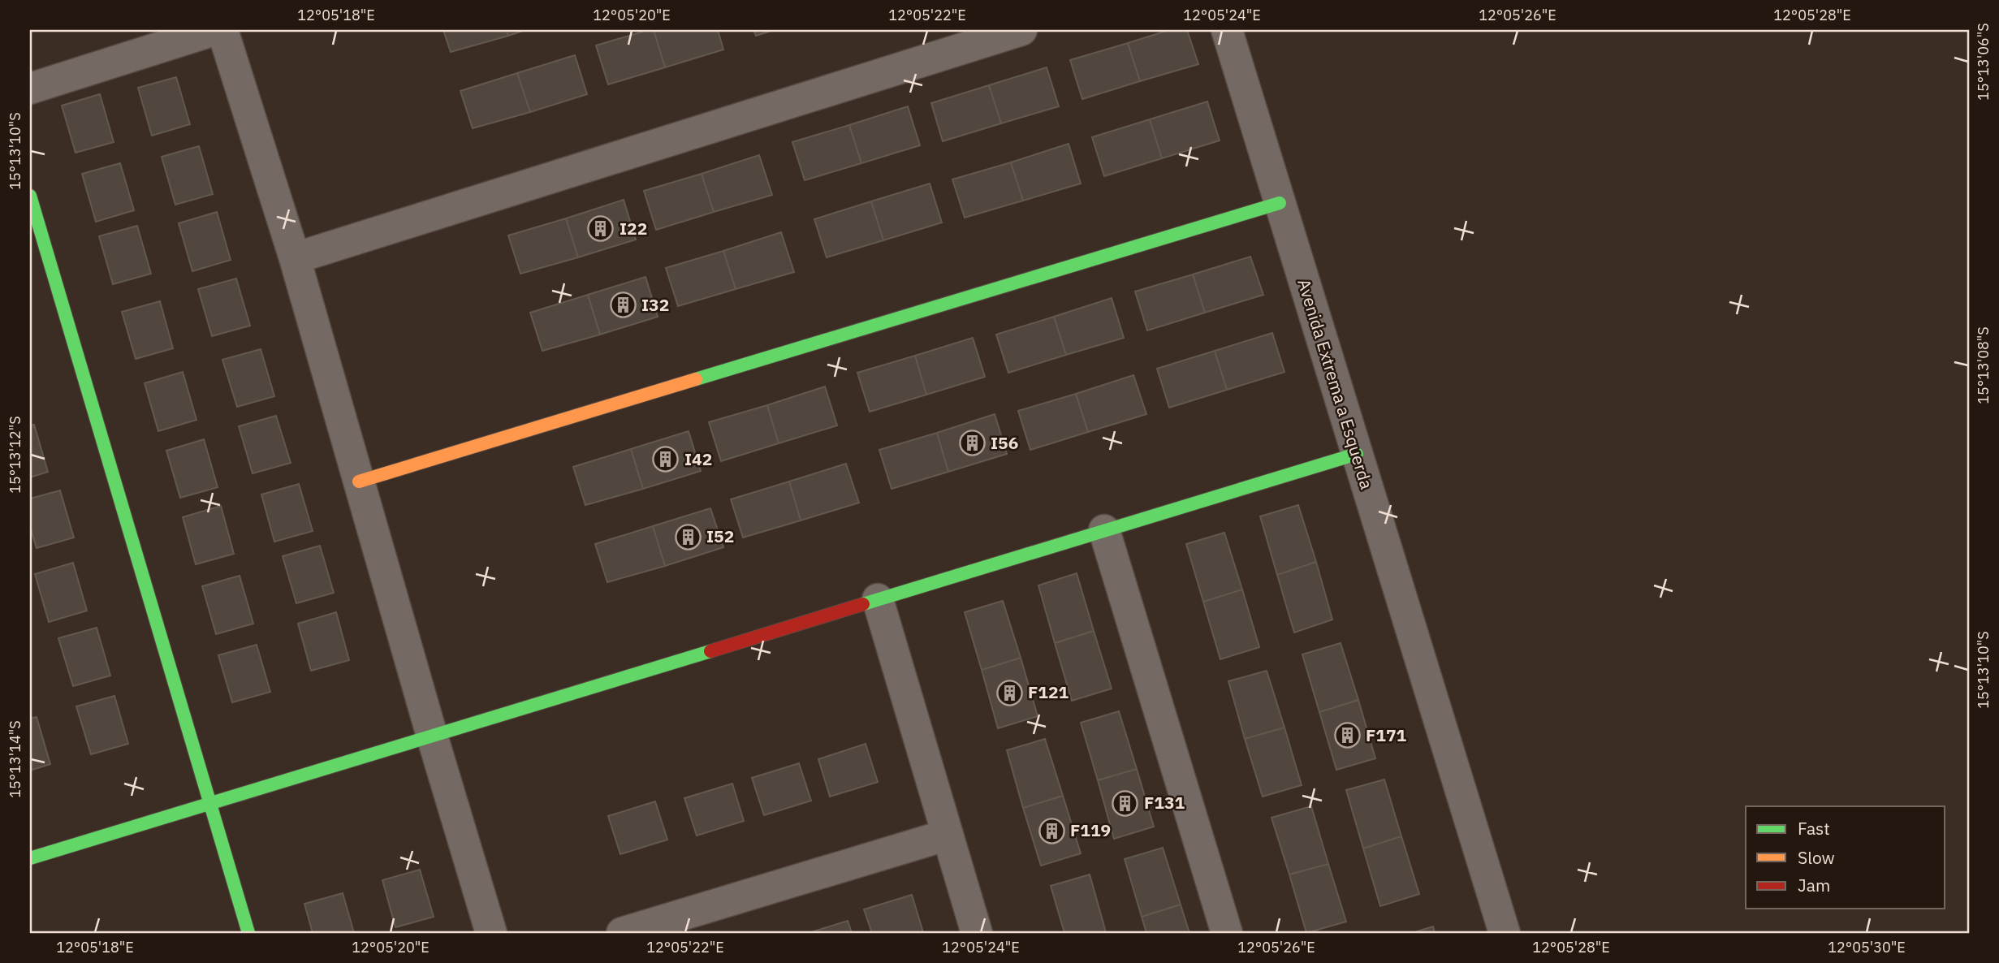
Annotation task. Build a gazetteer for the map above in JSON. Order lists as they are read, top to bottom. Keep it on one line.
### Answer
{"streets":{"street":["Avenida Extrema a Esquerda"]},"places":{"building":["I22","I32","I56","I42","I52","F121","F171","F131","F119"]},"legend":["Fast","Slow","Jam"],"coordinates":["12°05'18\"E","12°05'20\"E","12°05'22\"E","12°05'24\"E","12°05'26\"E","12°05'28\"E","15°13'06\"S","15°13'10\"S","15°13'08\"S","15°13'12\"S","15°13'14\"S","12°05'30\"E"]}
